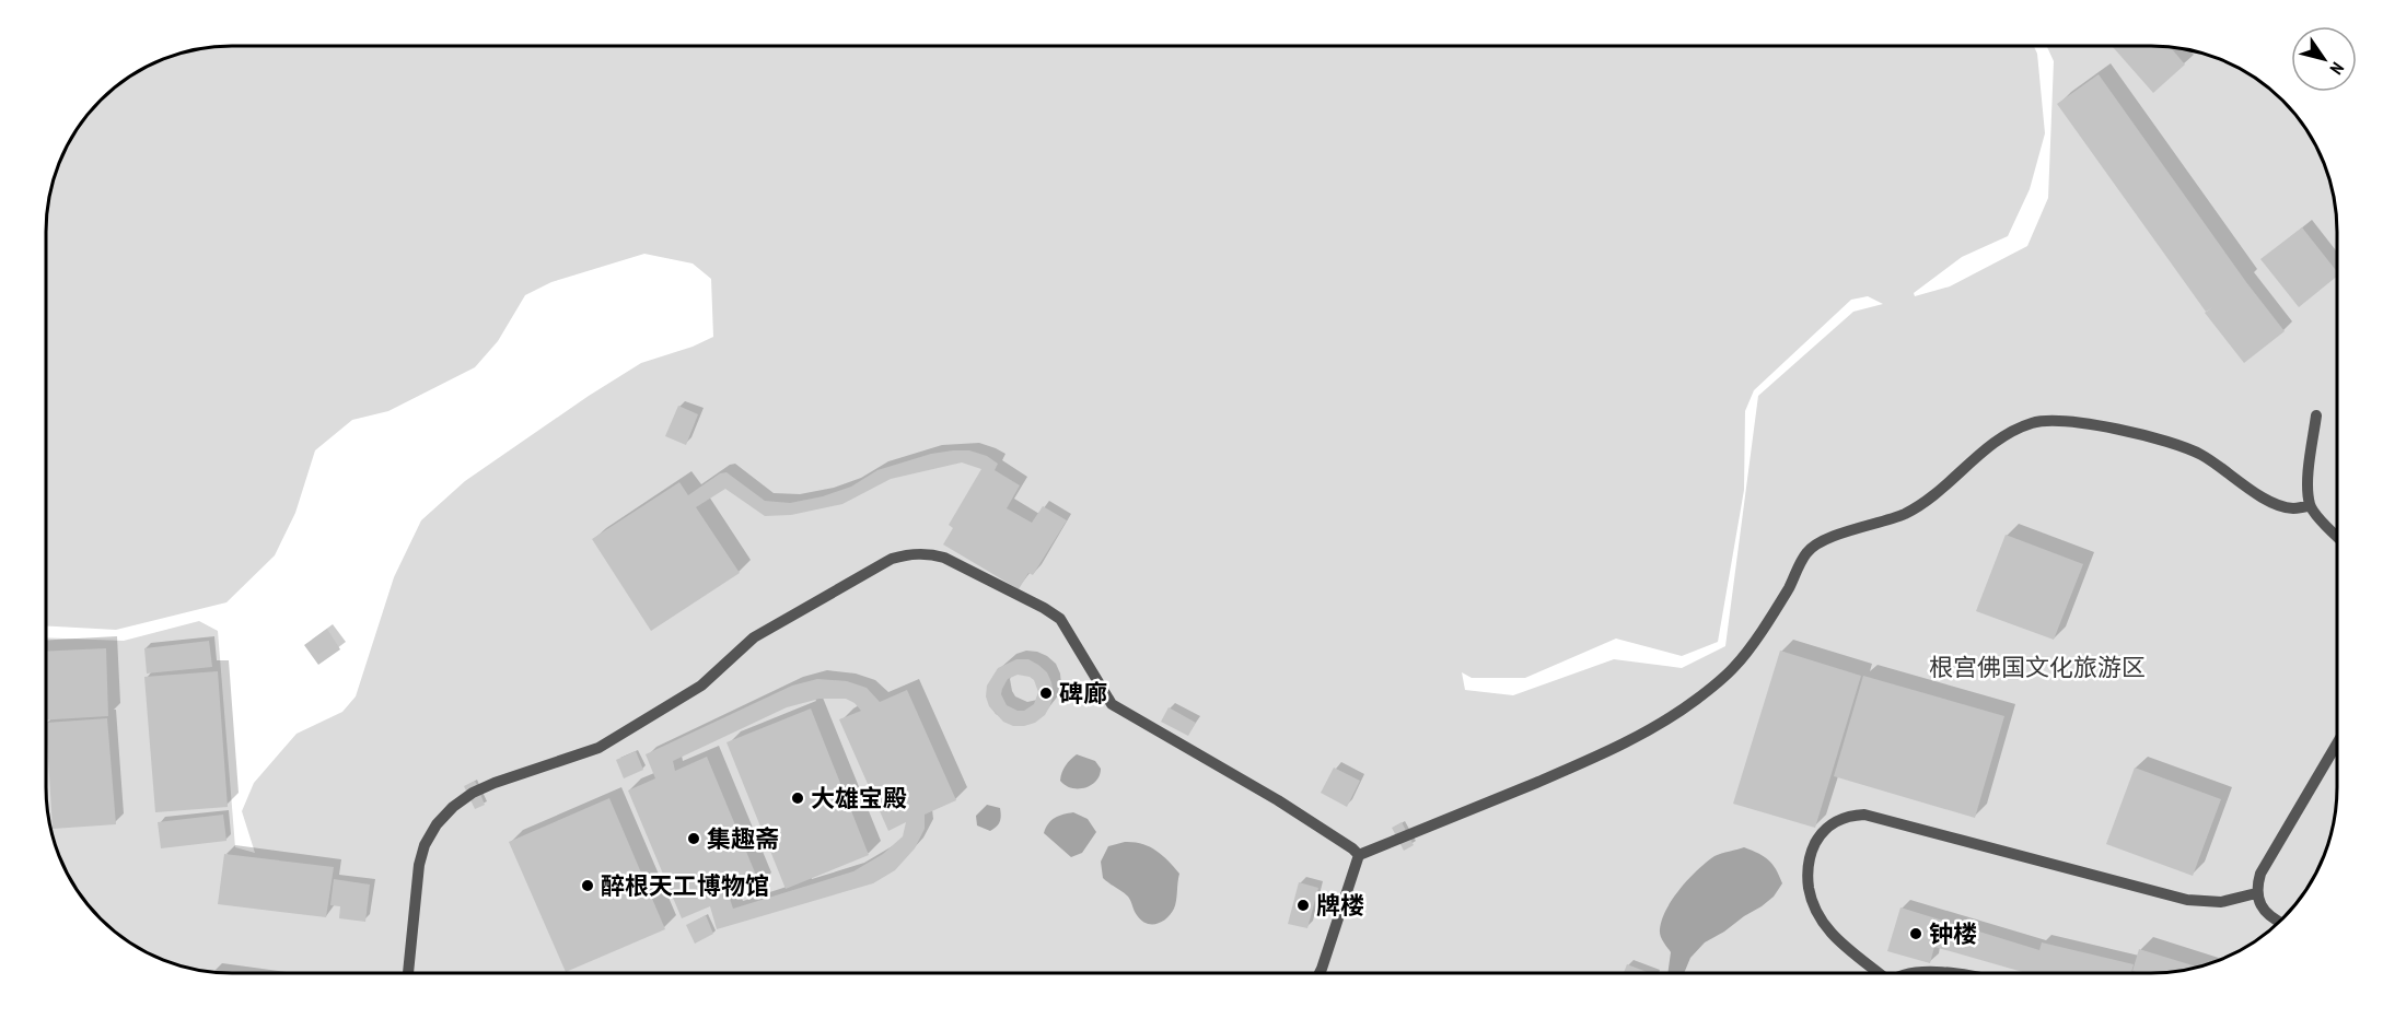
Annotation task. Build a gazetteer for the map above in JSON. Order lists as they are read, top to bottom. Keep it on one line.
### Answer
{"parks":["根宫佛国文化旅游区"],"places":["碑廊","大雄宝殿","集趣斋","醉根天工博物馆","牌楼","钟楼"],"north":"bottom right"}
